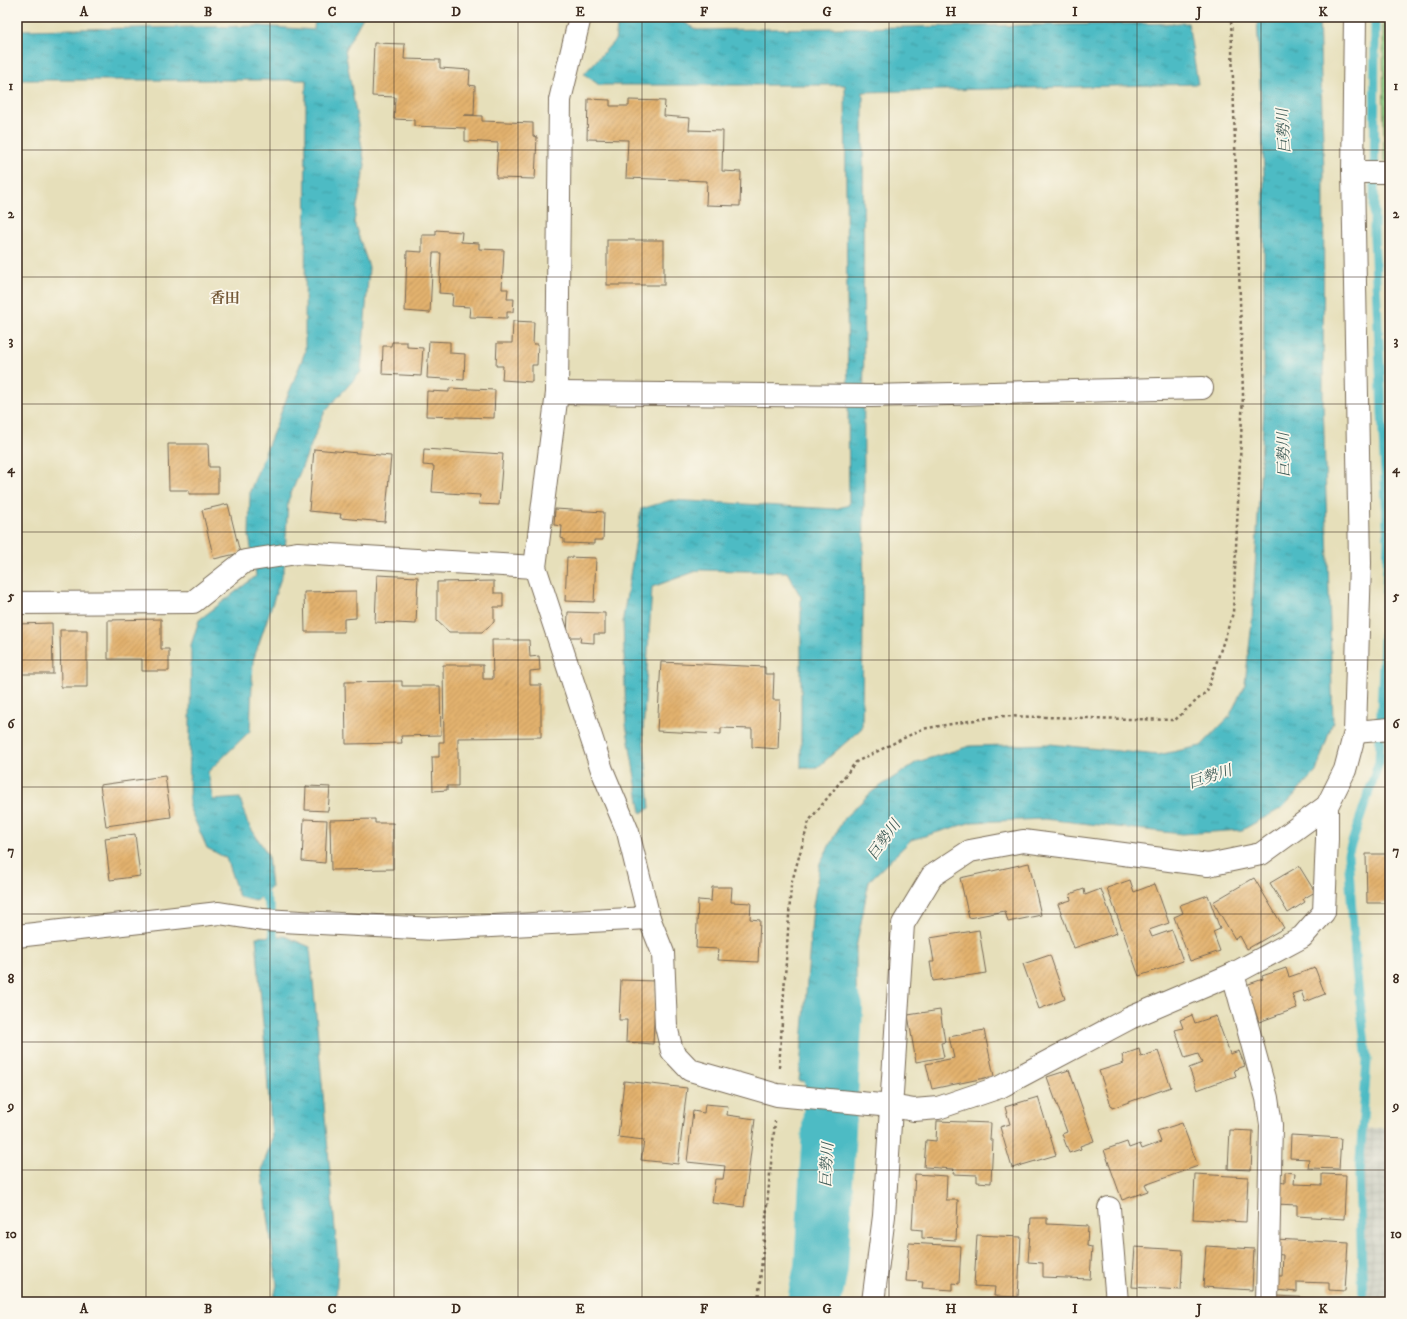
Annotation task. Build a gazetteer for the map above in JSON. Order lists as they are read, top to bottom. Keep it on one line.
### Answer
{"districts":["香田"],"water":["巨勢川"],"grid":{"columns":["A","B","C","D","E","F","G","H","I","J","K"],"rows":["1","2","3","4","5","6","7","8","9","10"]}}
